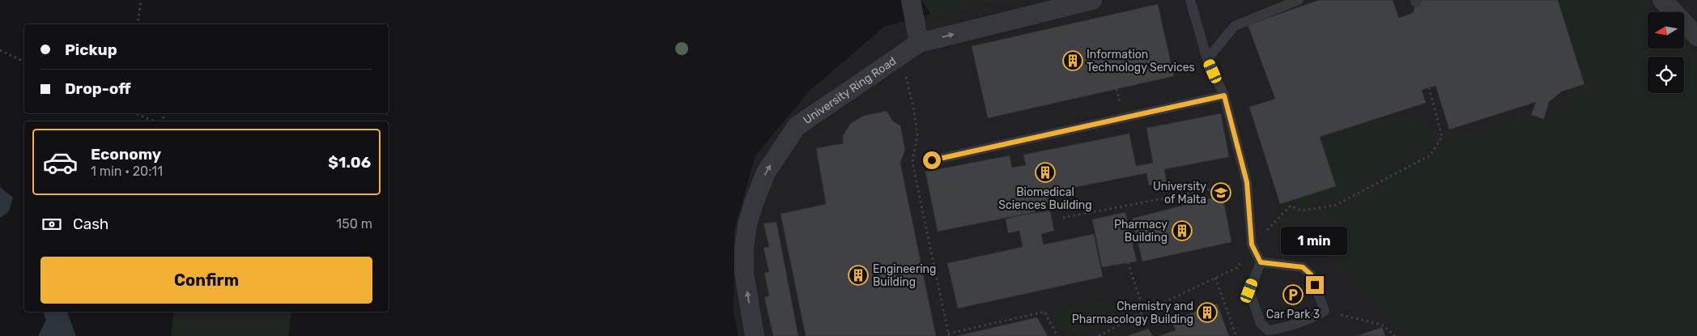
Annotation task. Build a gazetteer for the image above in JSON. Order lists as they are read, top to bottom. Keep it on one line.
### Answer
{"streets":{"street":["University Ring Road"]},"one_way":["University Ring Road"],"places":{"building":["Information Technology Services","Biomedical Sciences Building","Pharmacy Building","Engineering Building","Chemistry and Pharmacology Building"],"school or university":["University of Malta"],"parking":["Car Park 3"]},"north":"left","page":{"banner":["Pickup","Drop-off"],"list":[{"name":"Economy","note":"1 min · 20:11","value":"$1.06"}],"pay":["Cash","150 m"],"bubble":"1 min","buttons":"Confirm"}}
